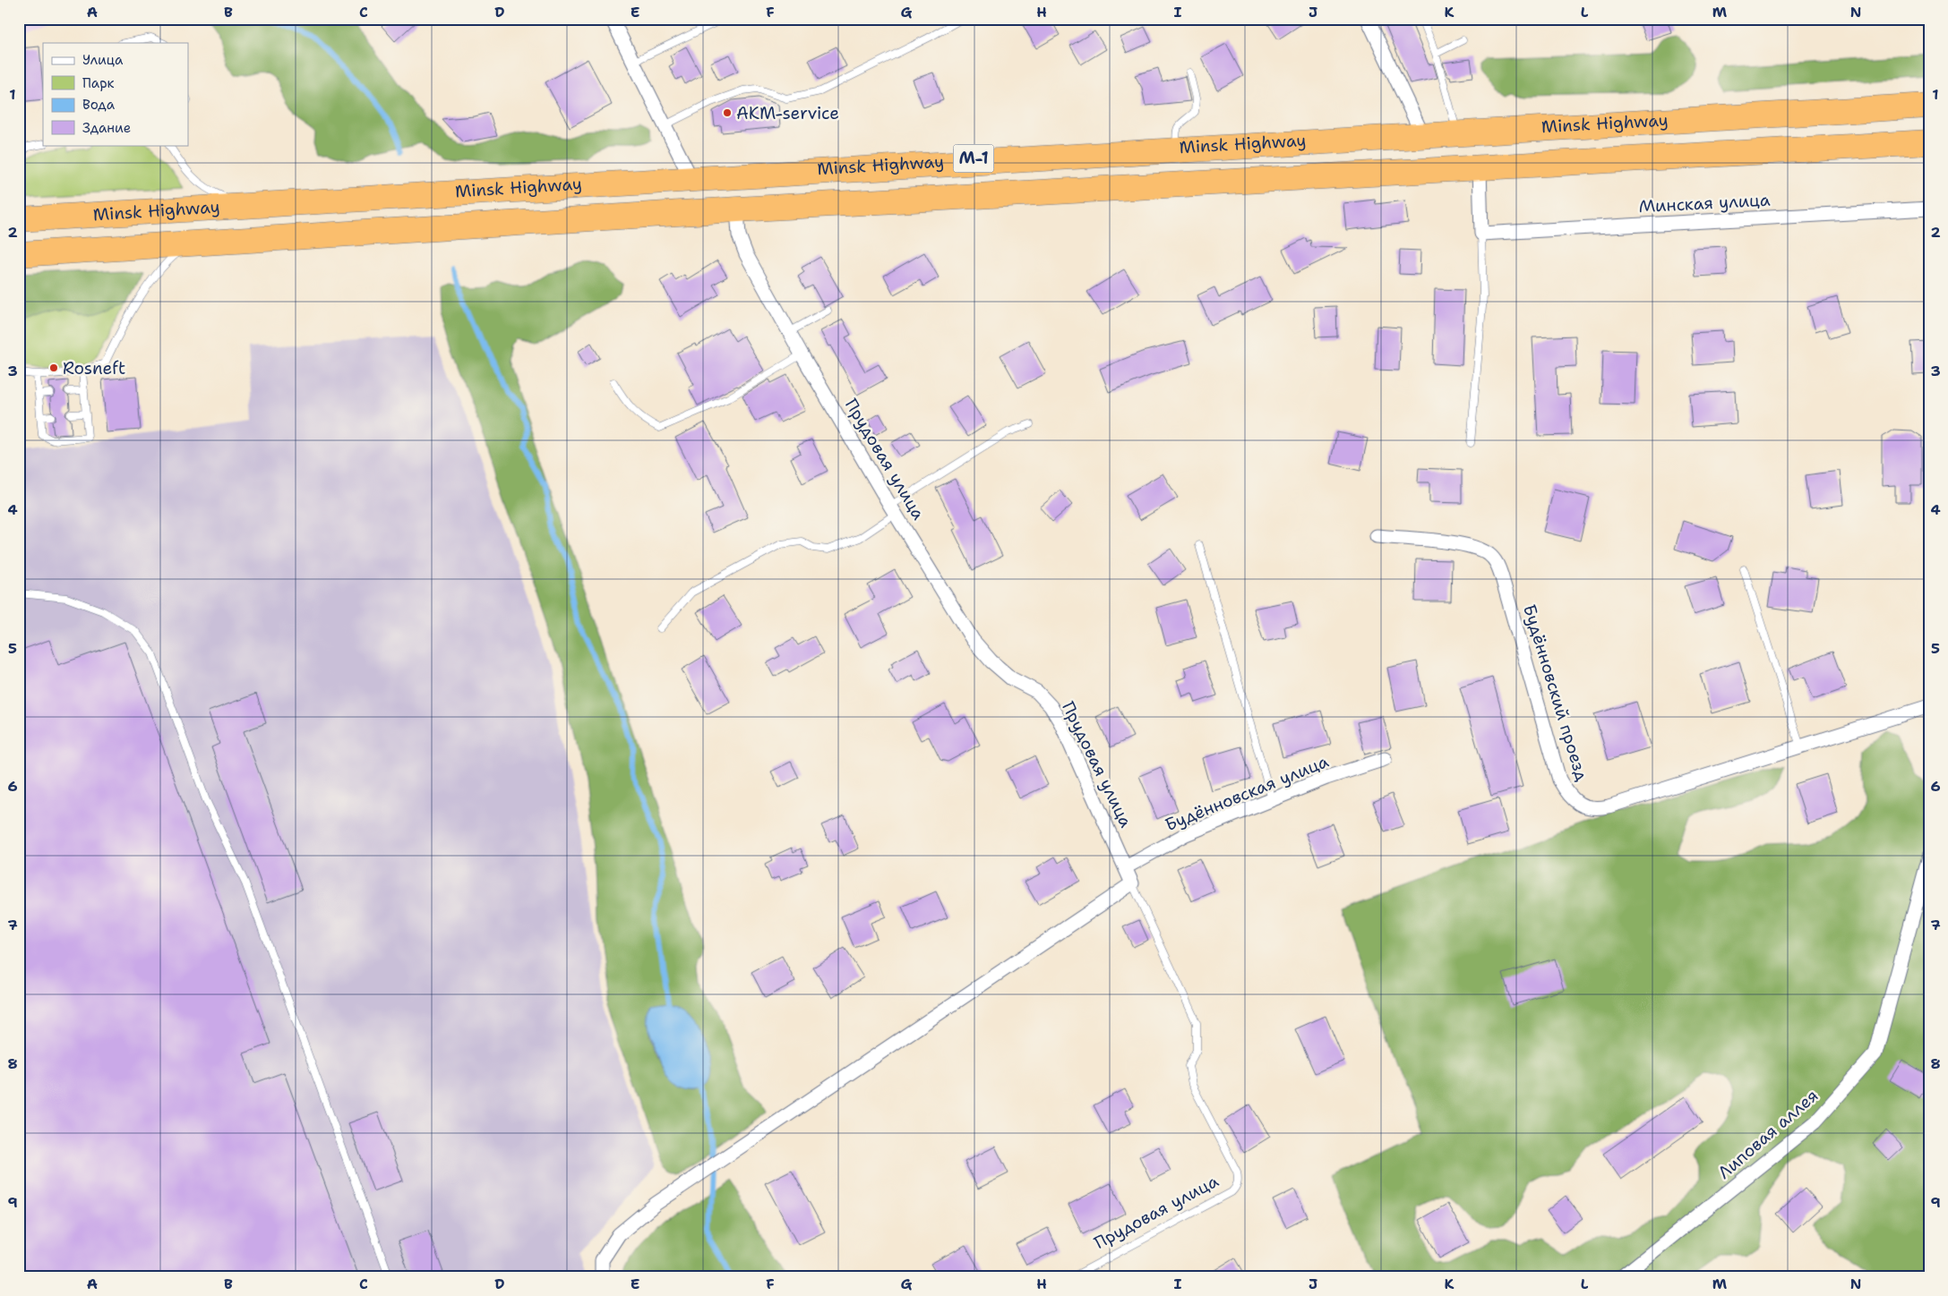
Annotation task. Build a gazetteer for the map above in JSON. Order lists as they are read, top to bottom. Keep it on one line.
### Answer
{"streets":{"highway":["Minsk Highway","М-1"],"street":["Минская улица","Прудовая улица","Будённовский проезд","Будённовская улица","Липовая аллея"]},"crossings":[["Minsk Highway","Прудовая улица"],["Прудовая улица","Будённовская улица"]],"places":["AKM-service","Rosneft"],"legend":["Улица","Парк","Вода","Здание"],"grid":{"columns":["A","B","C","D","E","F","G","H","I","J","K","L","M","N"],"rows":["1","2","3","4","5","6","7","8","9"]}}
